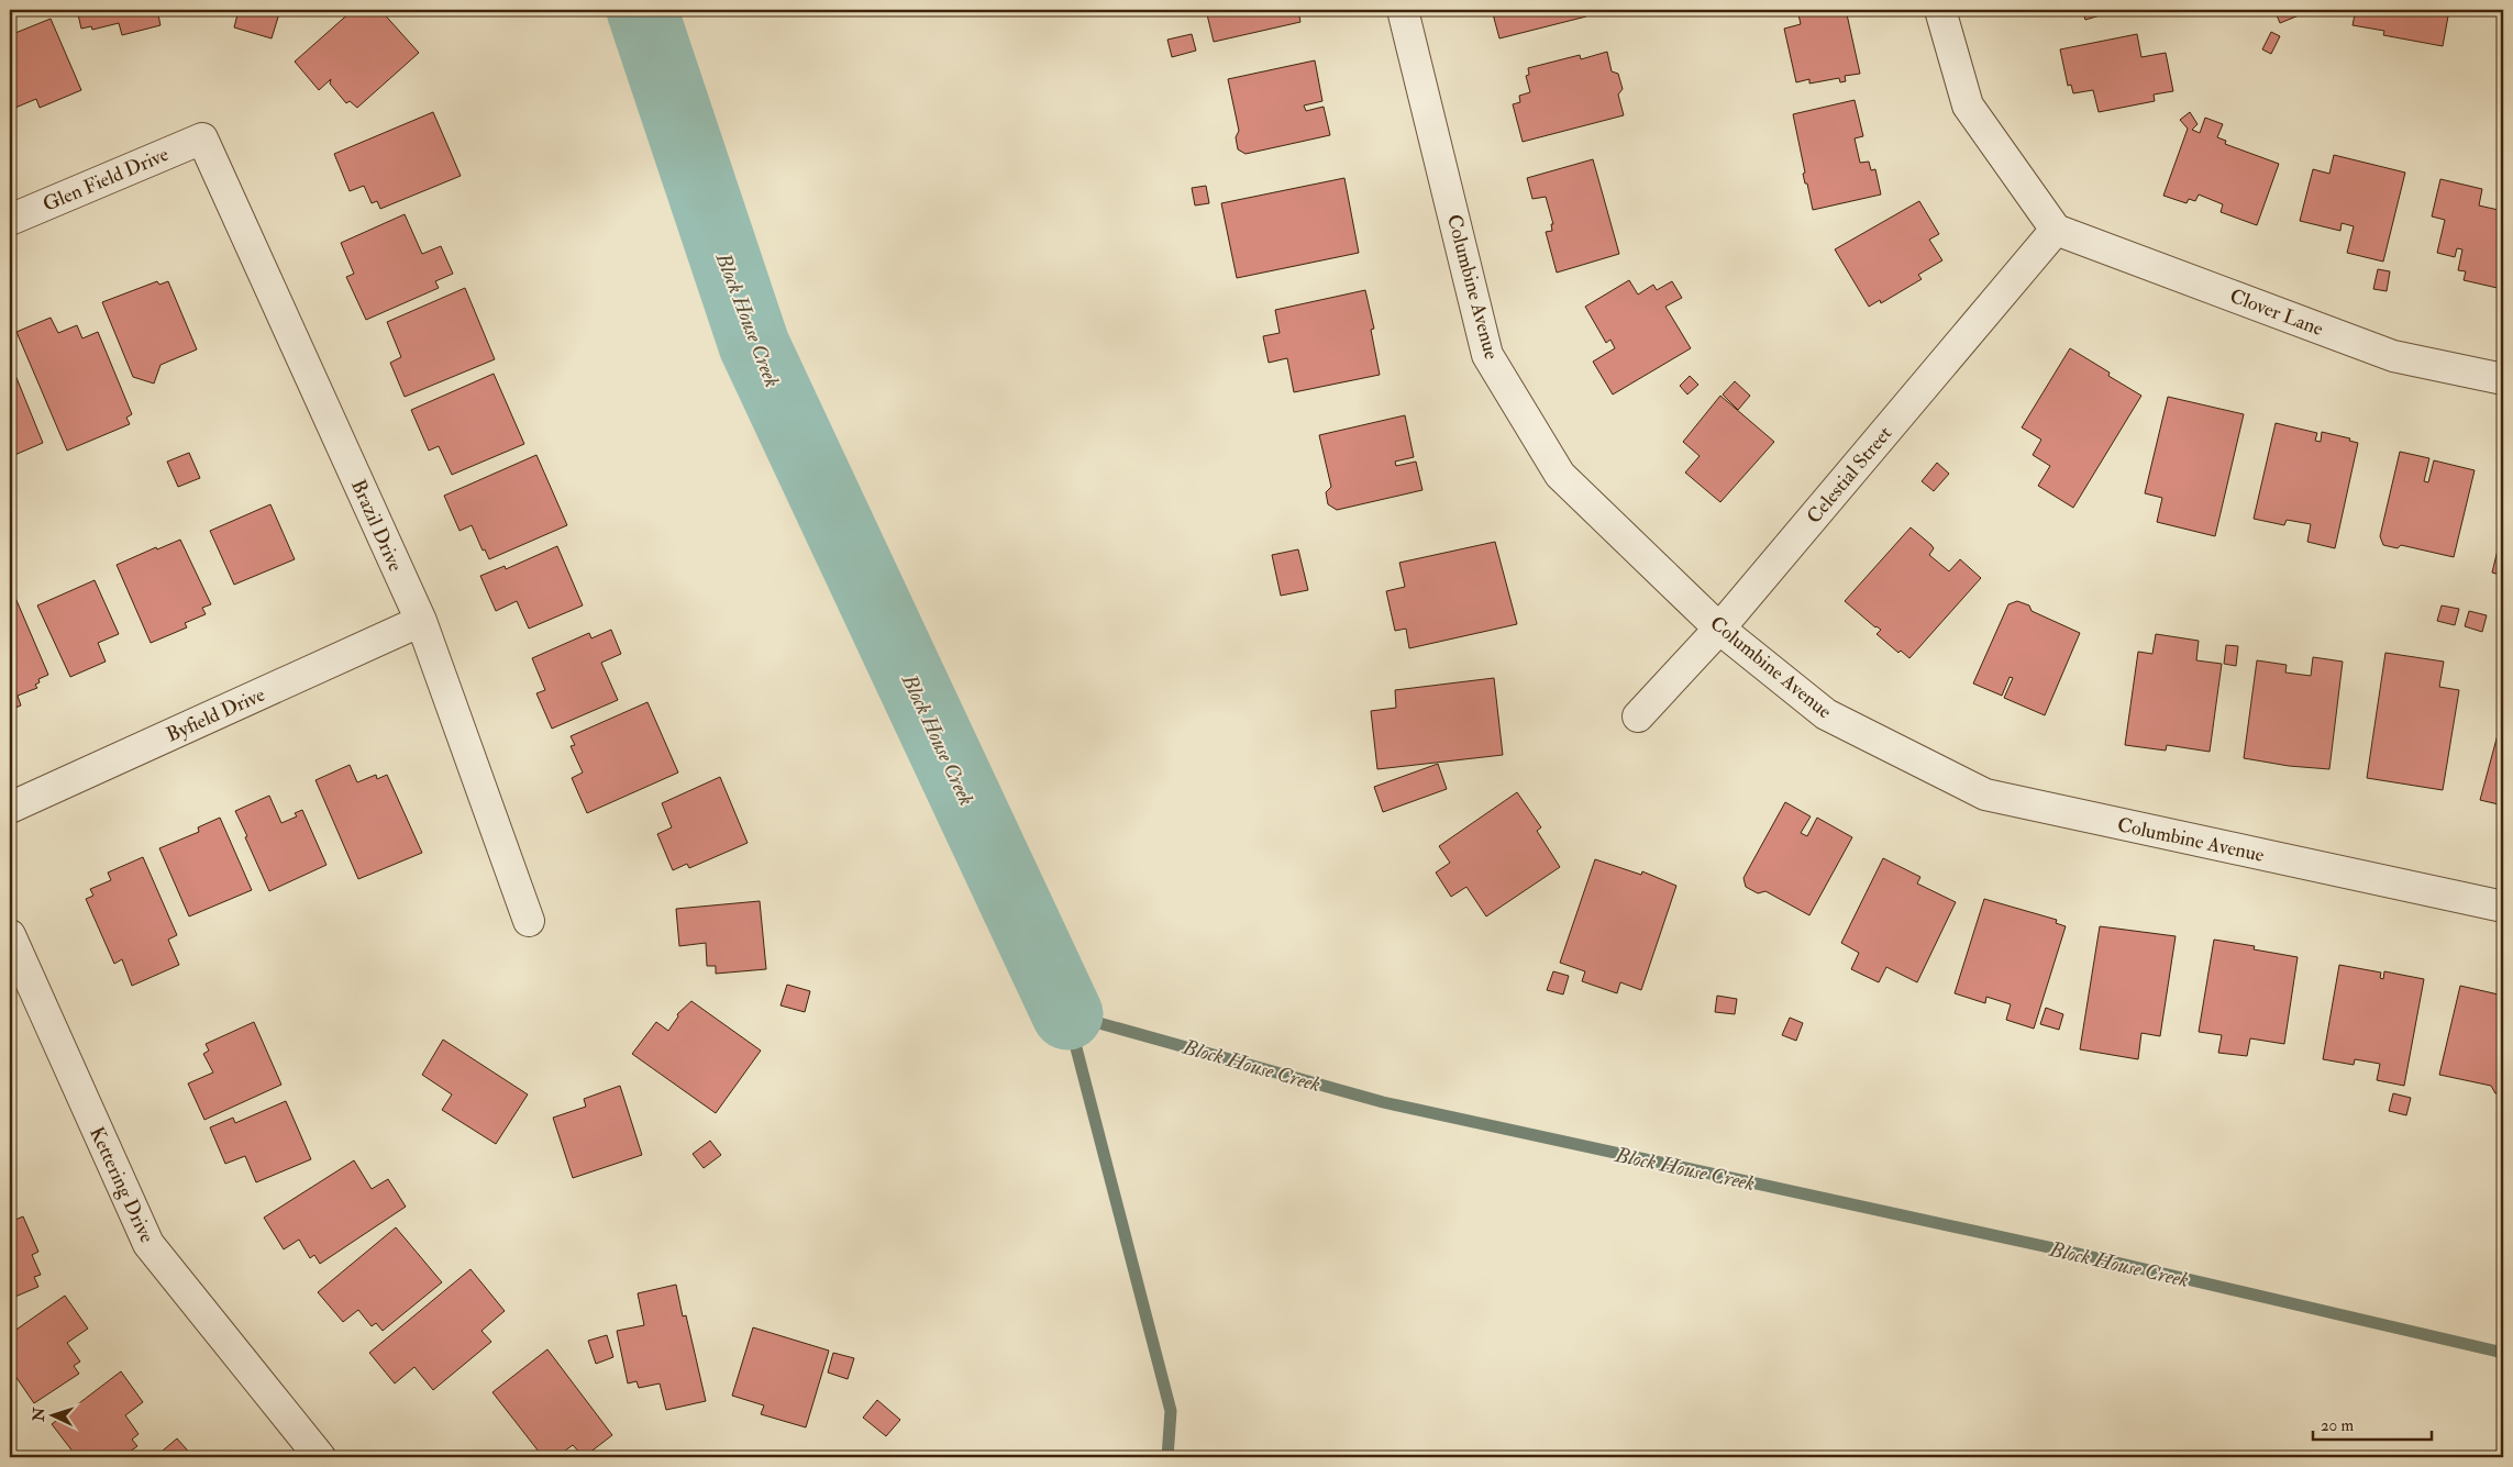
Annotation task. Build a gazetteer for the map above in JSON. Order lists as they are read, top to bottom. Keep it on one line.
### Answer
{"streets":{"street":["Glen Field Drive","Columbine Avenue","Clover Lane","Celestial Street","Brazil Drive","Byfield Drive","Kettering Drive"]},"crossings":[["Glen Field Drive","Brazil Drive"],["Columbine Avenue","Celestial Street"],["Clover Lane","Celestial Street"],["Brazil Drive","Byfield Drive"]],"water":["Block House Creek"],"scale_bar":"20 m","north":"left"}
